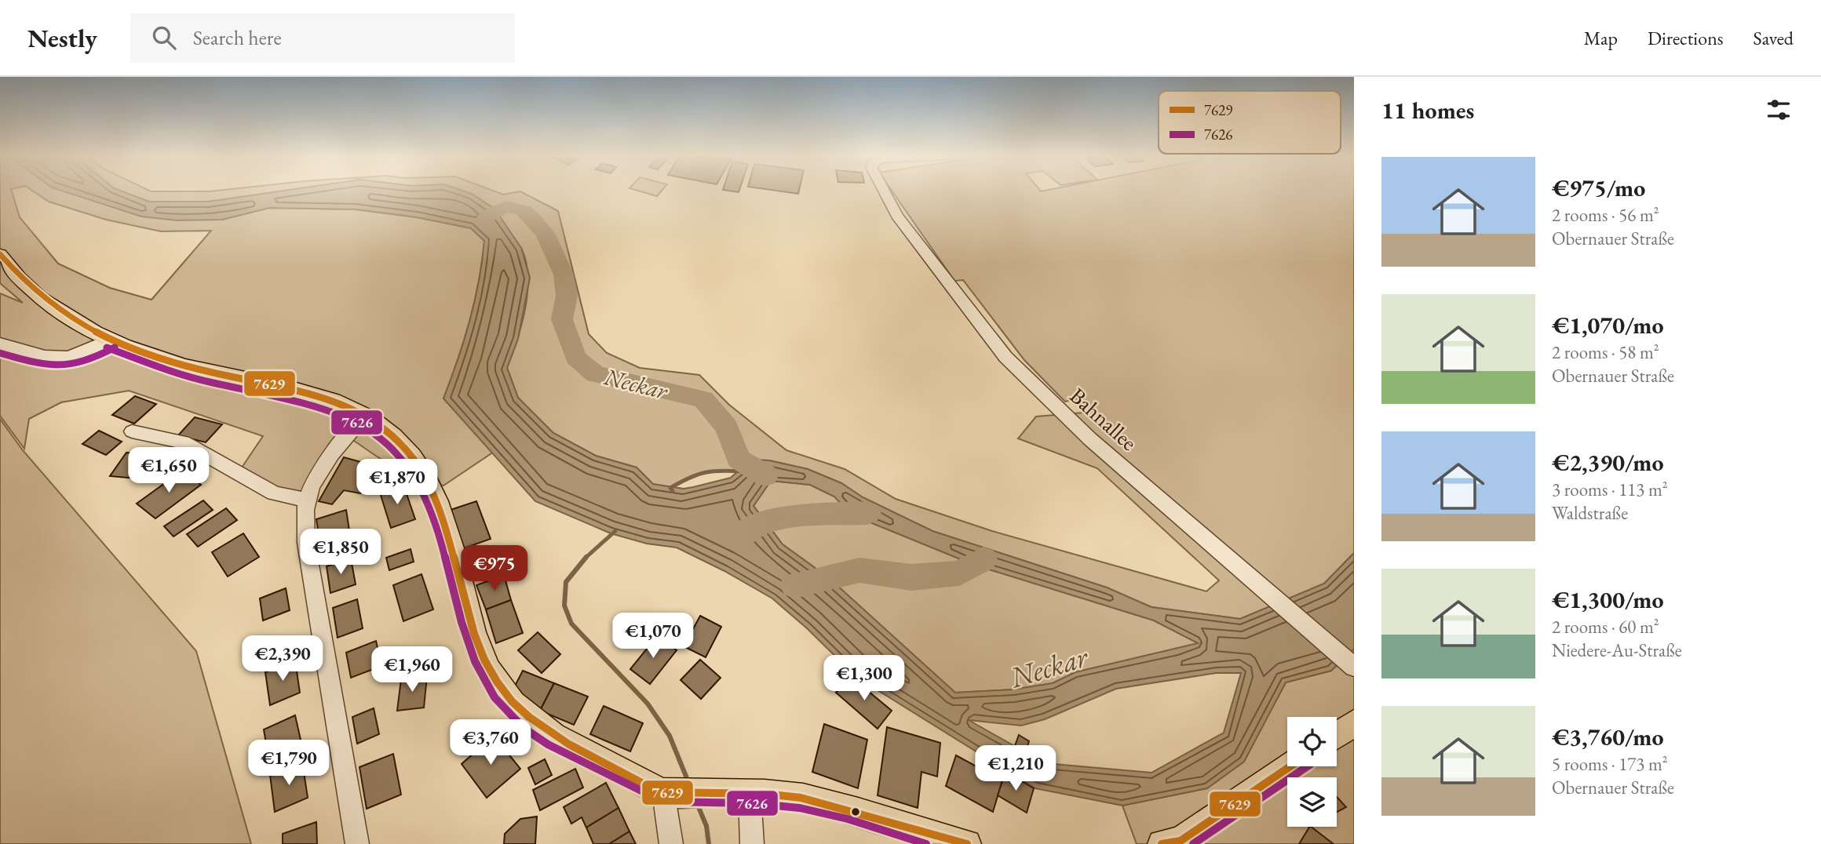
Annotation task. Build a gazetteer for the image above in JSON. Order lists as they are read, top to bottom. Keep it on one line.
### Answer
{"streets":{"street":["Bahnallee"]},"water":["Neckar"],"lines":["transit line 7629","transit line 7626"],"legend":["7629","7626"],"page":{"header":"Nestly","search":"Search here","nav":["Map","Directions","Saved"],"heading":"11 homes","list":[{"name":"€975/mo","note":"2 rooms · 56 m² · Obernauer Straße"},{"name":"€1,070/mo","note":"2 rooms · 58 m² · Obernauer Straße"},{"name":"€2,390/mo","note":"3 rooms · 113 m² · Waldstraße"},{"name":"€1,300/mo","note":"2 rooms · 60 m² · Niedere-Au-Straße"},{"name":"€3,760/mo","note":"5 rooms · 173 m² · Obernauer Straße"}],"price":["€1,650","€1,870","€1,850","€975","€1,070","€2,390","€1,960","€1,300","€3,760","€1,790","€1,210"]}}
